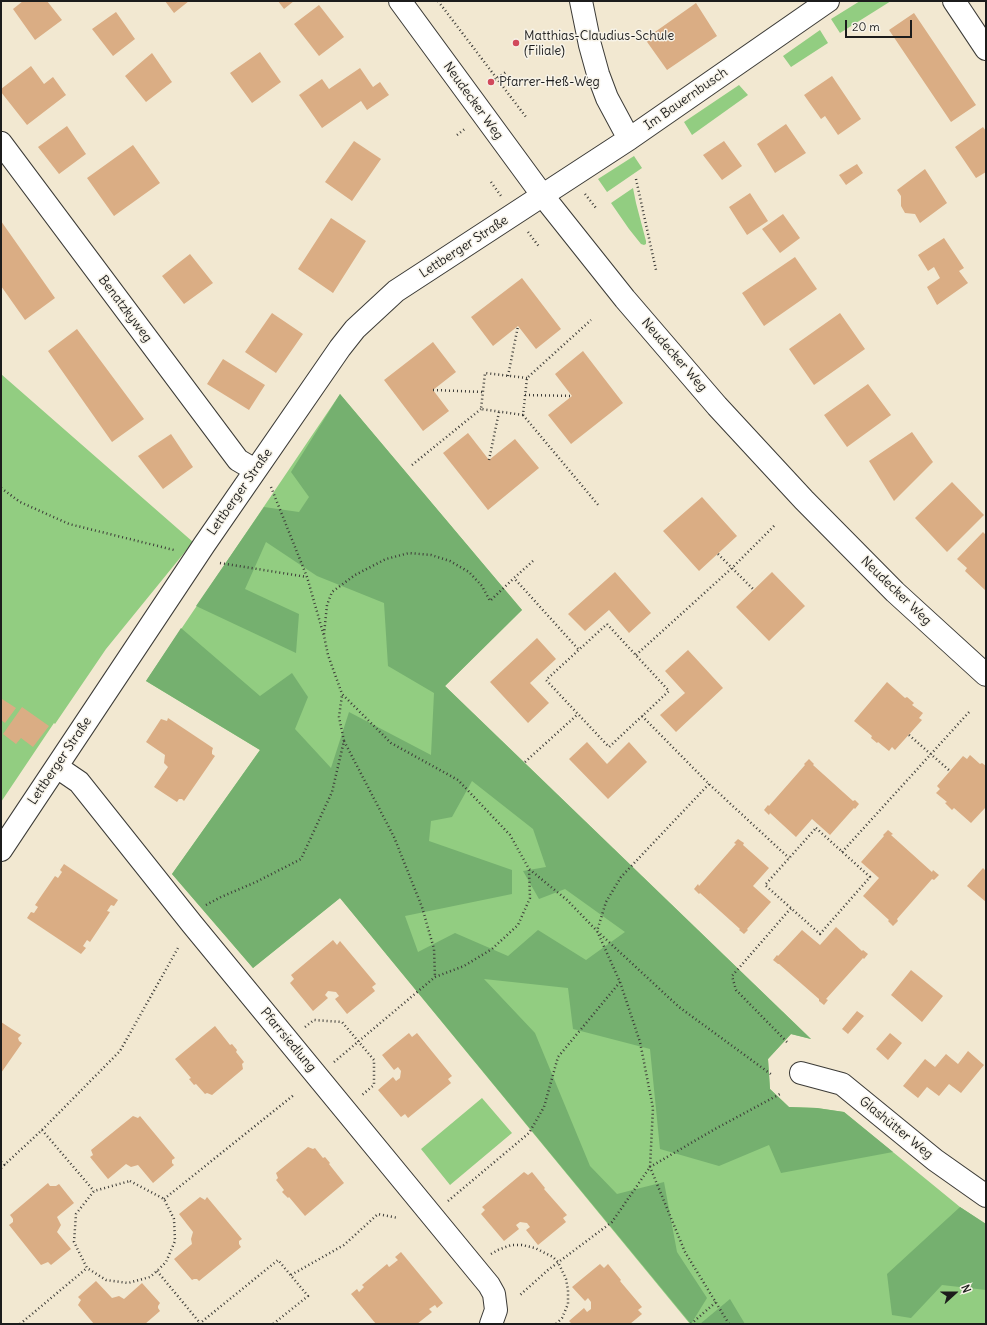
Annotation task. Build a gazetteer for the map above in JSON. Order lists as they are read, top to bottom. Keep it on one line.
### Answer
{"streets":{"street":["Im Bauernbusch","Neudecker Weg","Lettberger Straße","Benatzkyweg","Pfarrsiedlung","Glashütter Weg"]},"crossings":[["Im Bauernbusch","Neudecker Weg"],["Im Bauernbusch","Lettberger Straße"],["Neudecker Weg","Lettberger Straße"],["Lettberger Straße","Benatzkyweg"],["Lettberger Straße","Pfarrsiedlung"]],"places":["Matthias-Claudius-Schule (Filiale)","Pfarrer-Heß-Weg"],"scale_bar":"20 m","north":"right"}
